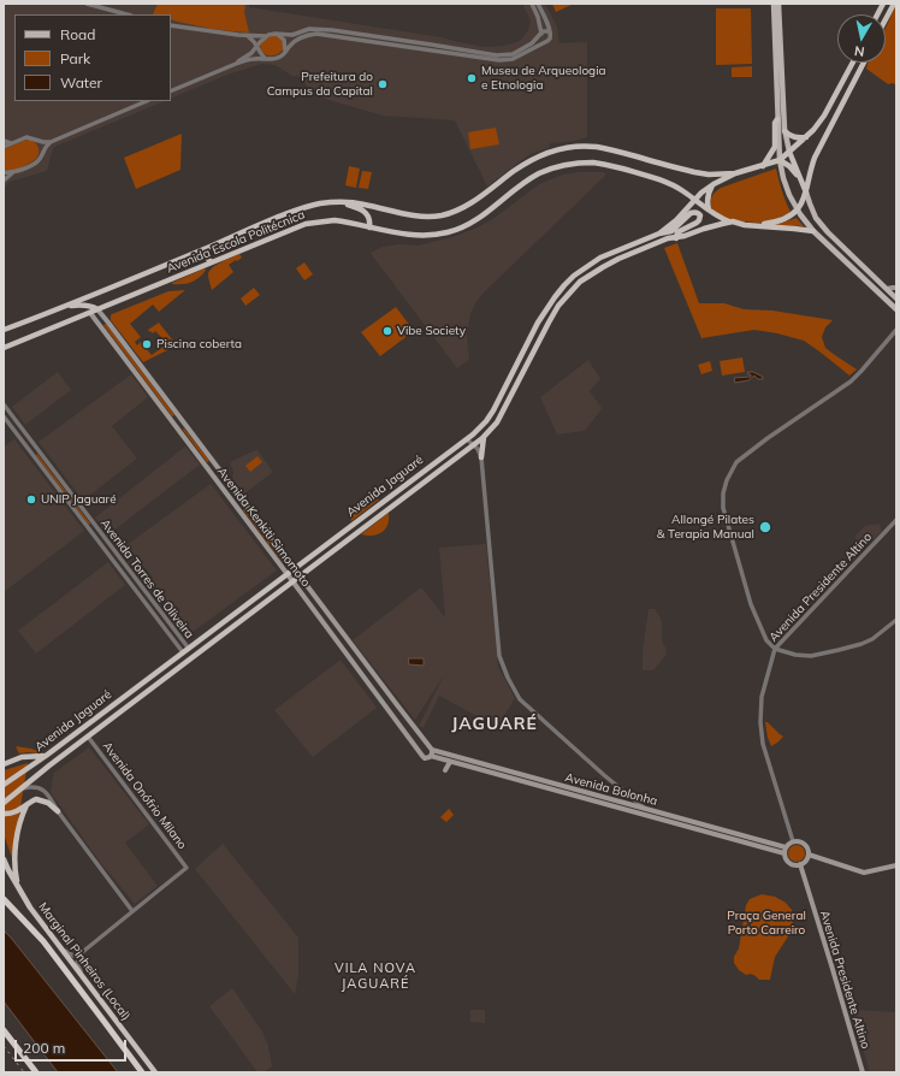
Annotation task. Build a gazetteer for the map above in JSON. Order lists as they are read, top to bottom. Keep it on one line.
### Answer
{"streets":{"highway":["Avenida Escola Politécnica","Avenida Jaguaré","Marginal Pinheiros (Local)"],"main road":["Avenida Kenkiti Simomoto","Avenida Presidente Altino","Avenida Bolonha"],"street":["Avenida Torres de Oliveira","Avenida Onófrio Milano"]},"crossings":[["Avenida Escola Politécnica","Avenida Jaguaré"],["Avenida Escola Politécnica","Avenida Kenkiti Simomoto"],["Avenida Jaguaré","Avenida Kenkiti Simomoto"],["Avenida Jaguaré","Avenida Torres de Oliveira"],["Avenida Jaguaré","Avenida Onófrio Milano"],["Avenida Kenkiti Simomoto","Avenida Bolonha"],["Avenida Presidente Altino","Avenida Bolonha"]],"districts":["JAGUARÉ","VILA NOVA JAGUARÉ"],"parks":["Praça General Porto Carreiro"],"places":["Museu de Arqueologia e Etnologia","Prefeitura do Campus da Capital","Vibe Society","Piscina coberta","UNIP Jaguaré","Allongé Pilates & Terapia Manual"],"legend":["Road","Park","Water"],"scale_bar":"200 m","north":"bottom"}
